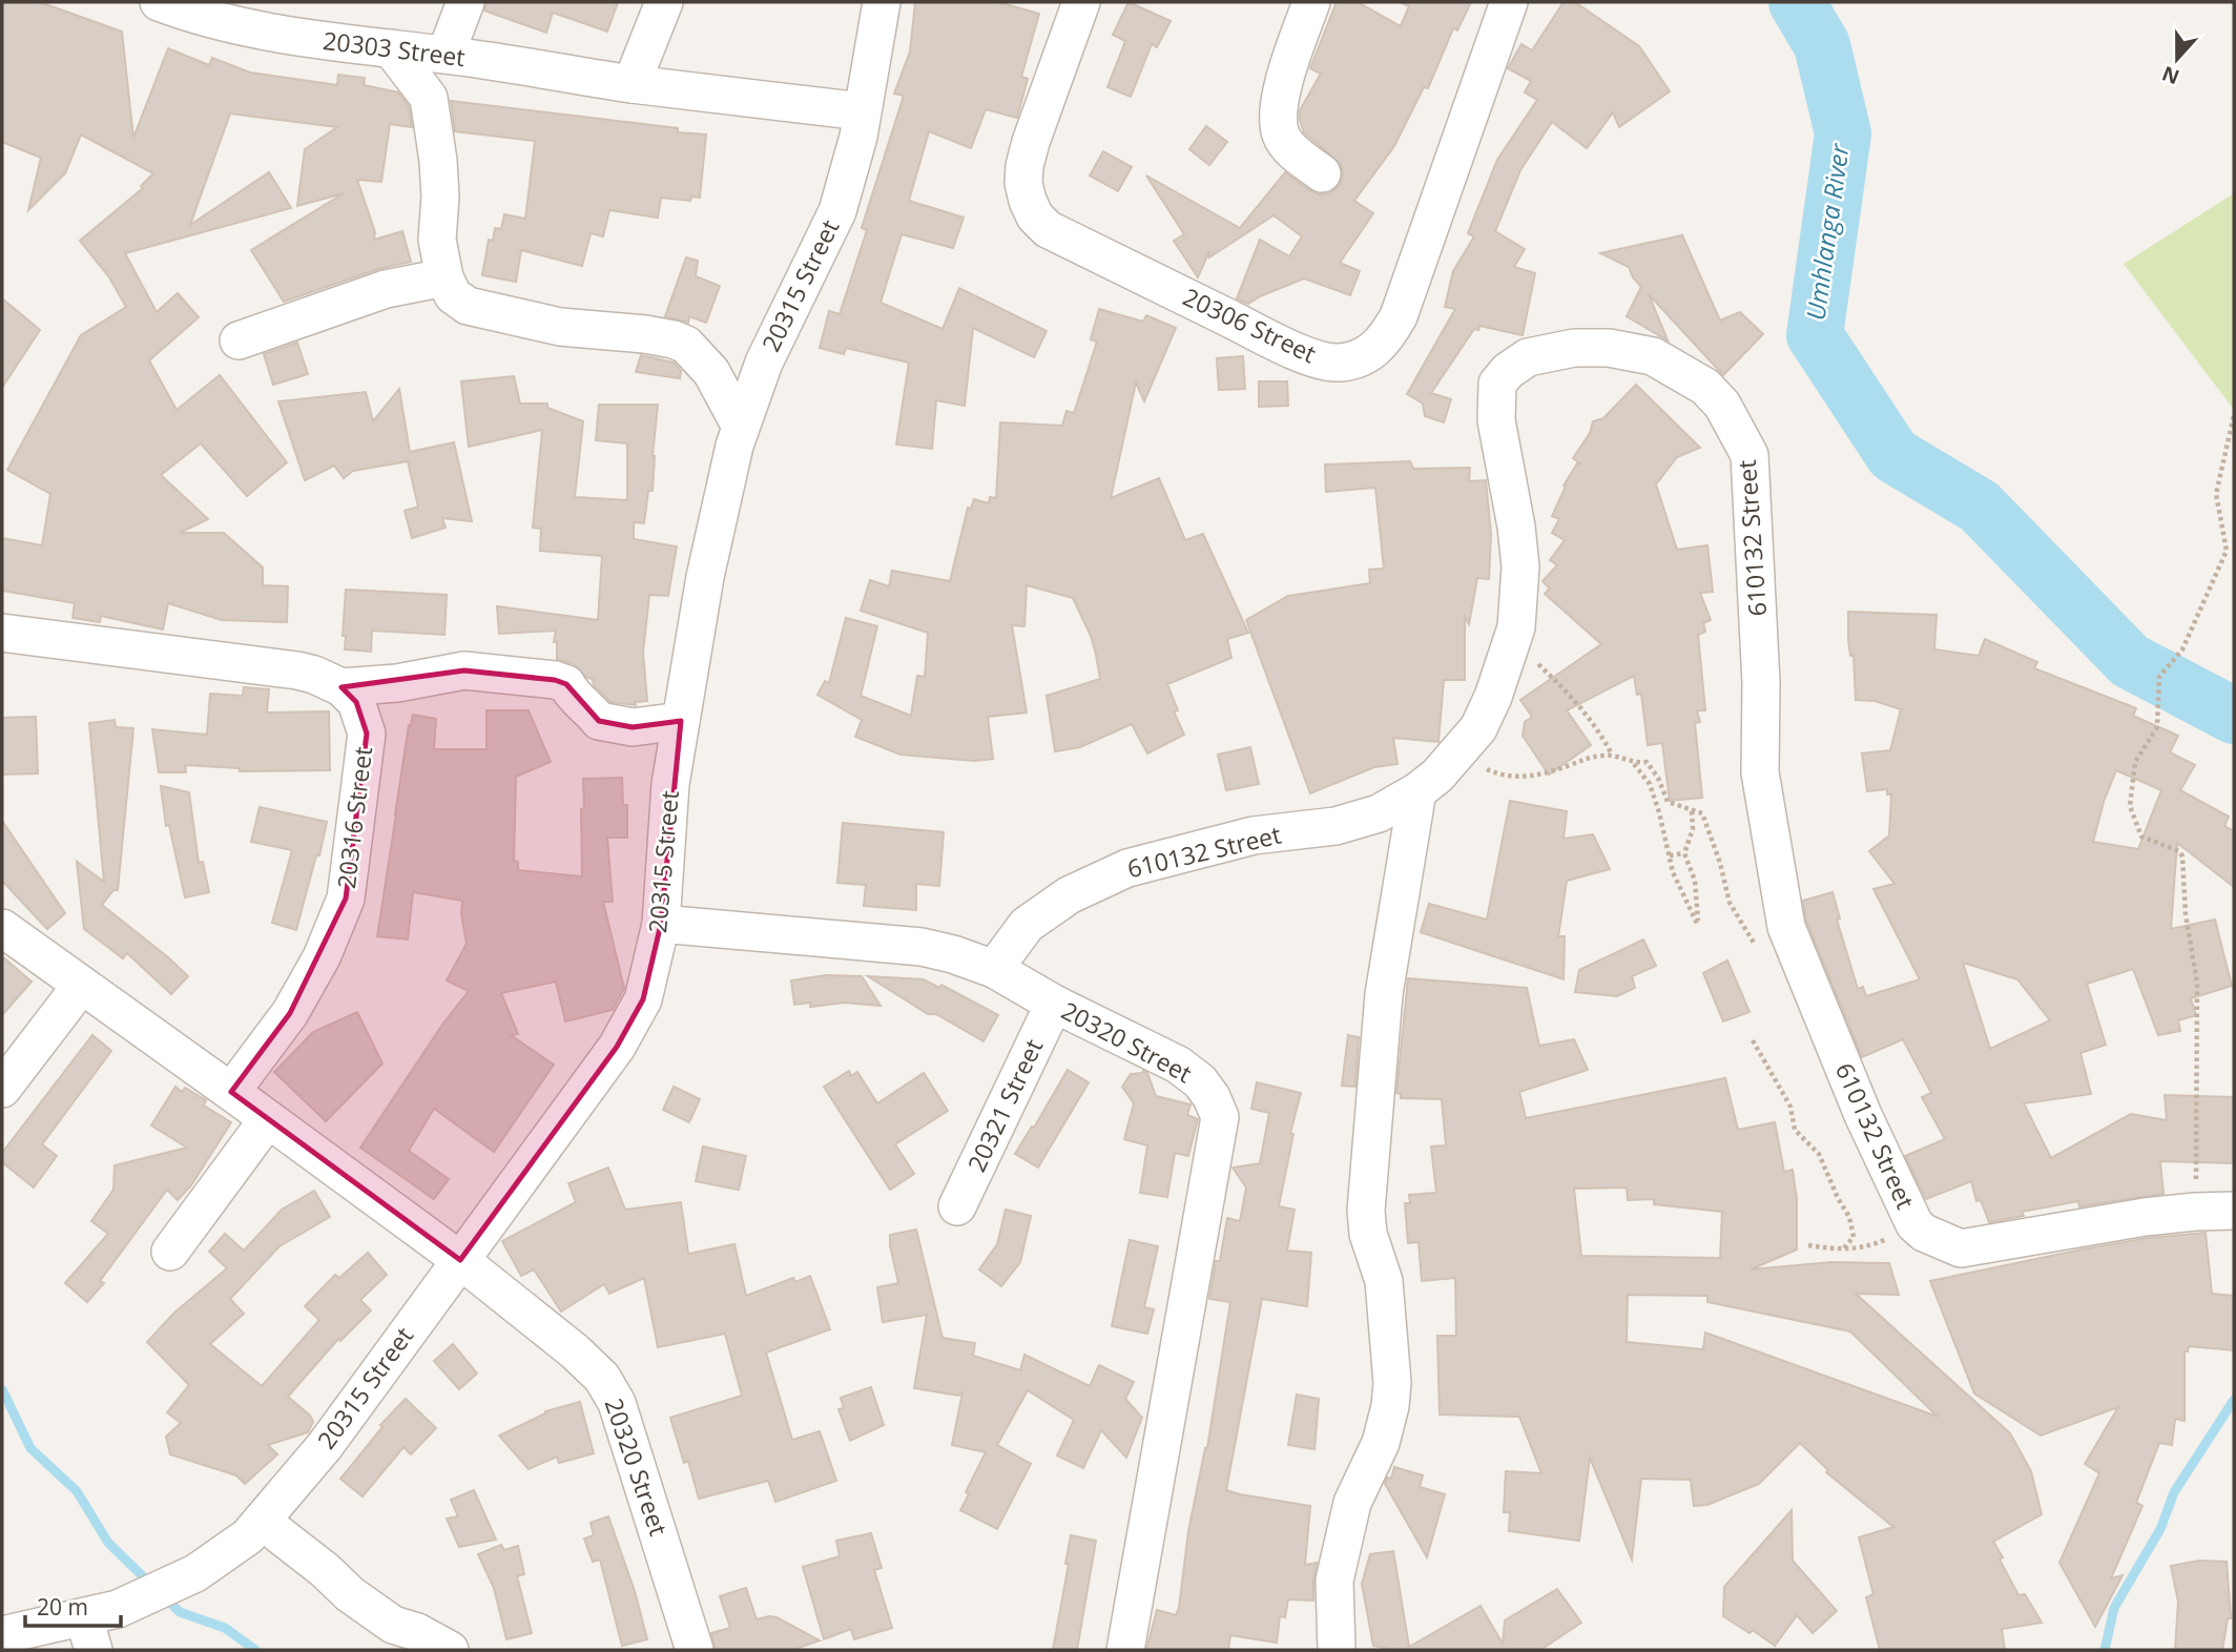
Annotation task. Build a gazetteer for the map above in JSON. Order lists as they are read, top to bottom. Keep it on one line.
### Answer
{"streets":{"street":["20303 Street","20315 Street","20306 Street","610132 Street","20316 Street","20320 Street","20321 Street"]},"crossings":[["20303 Street","20315 Street"],["20315 Street","20320 Street"],["610132 Street","20320 Street"],["20320 Street","20321 Street"]],"water":["Umhlanga River"],"scale_bar":"20 m","north":"bottom"}
